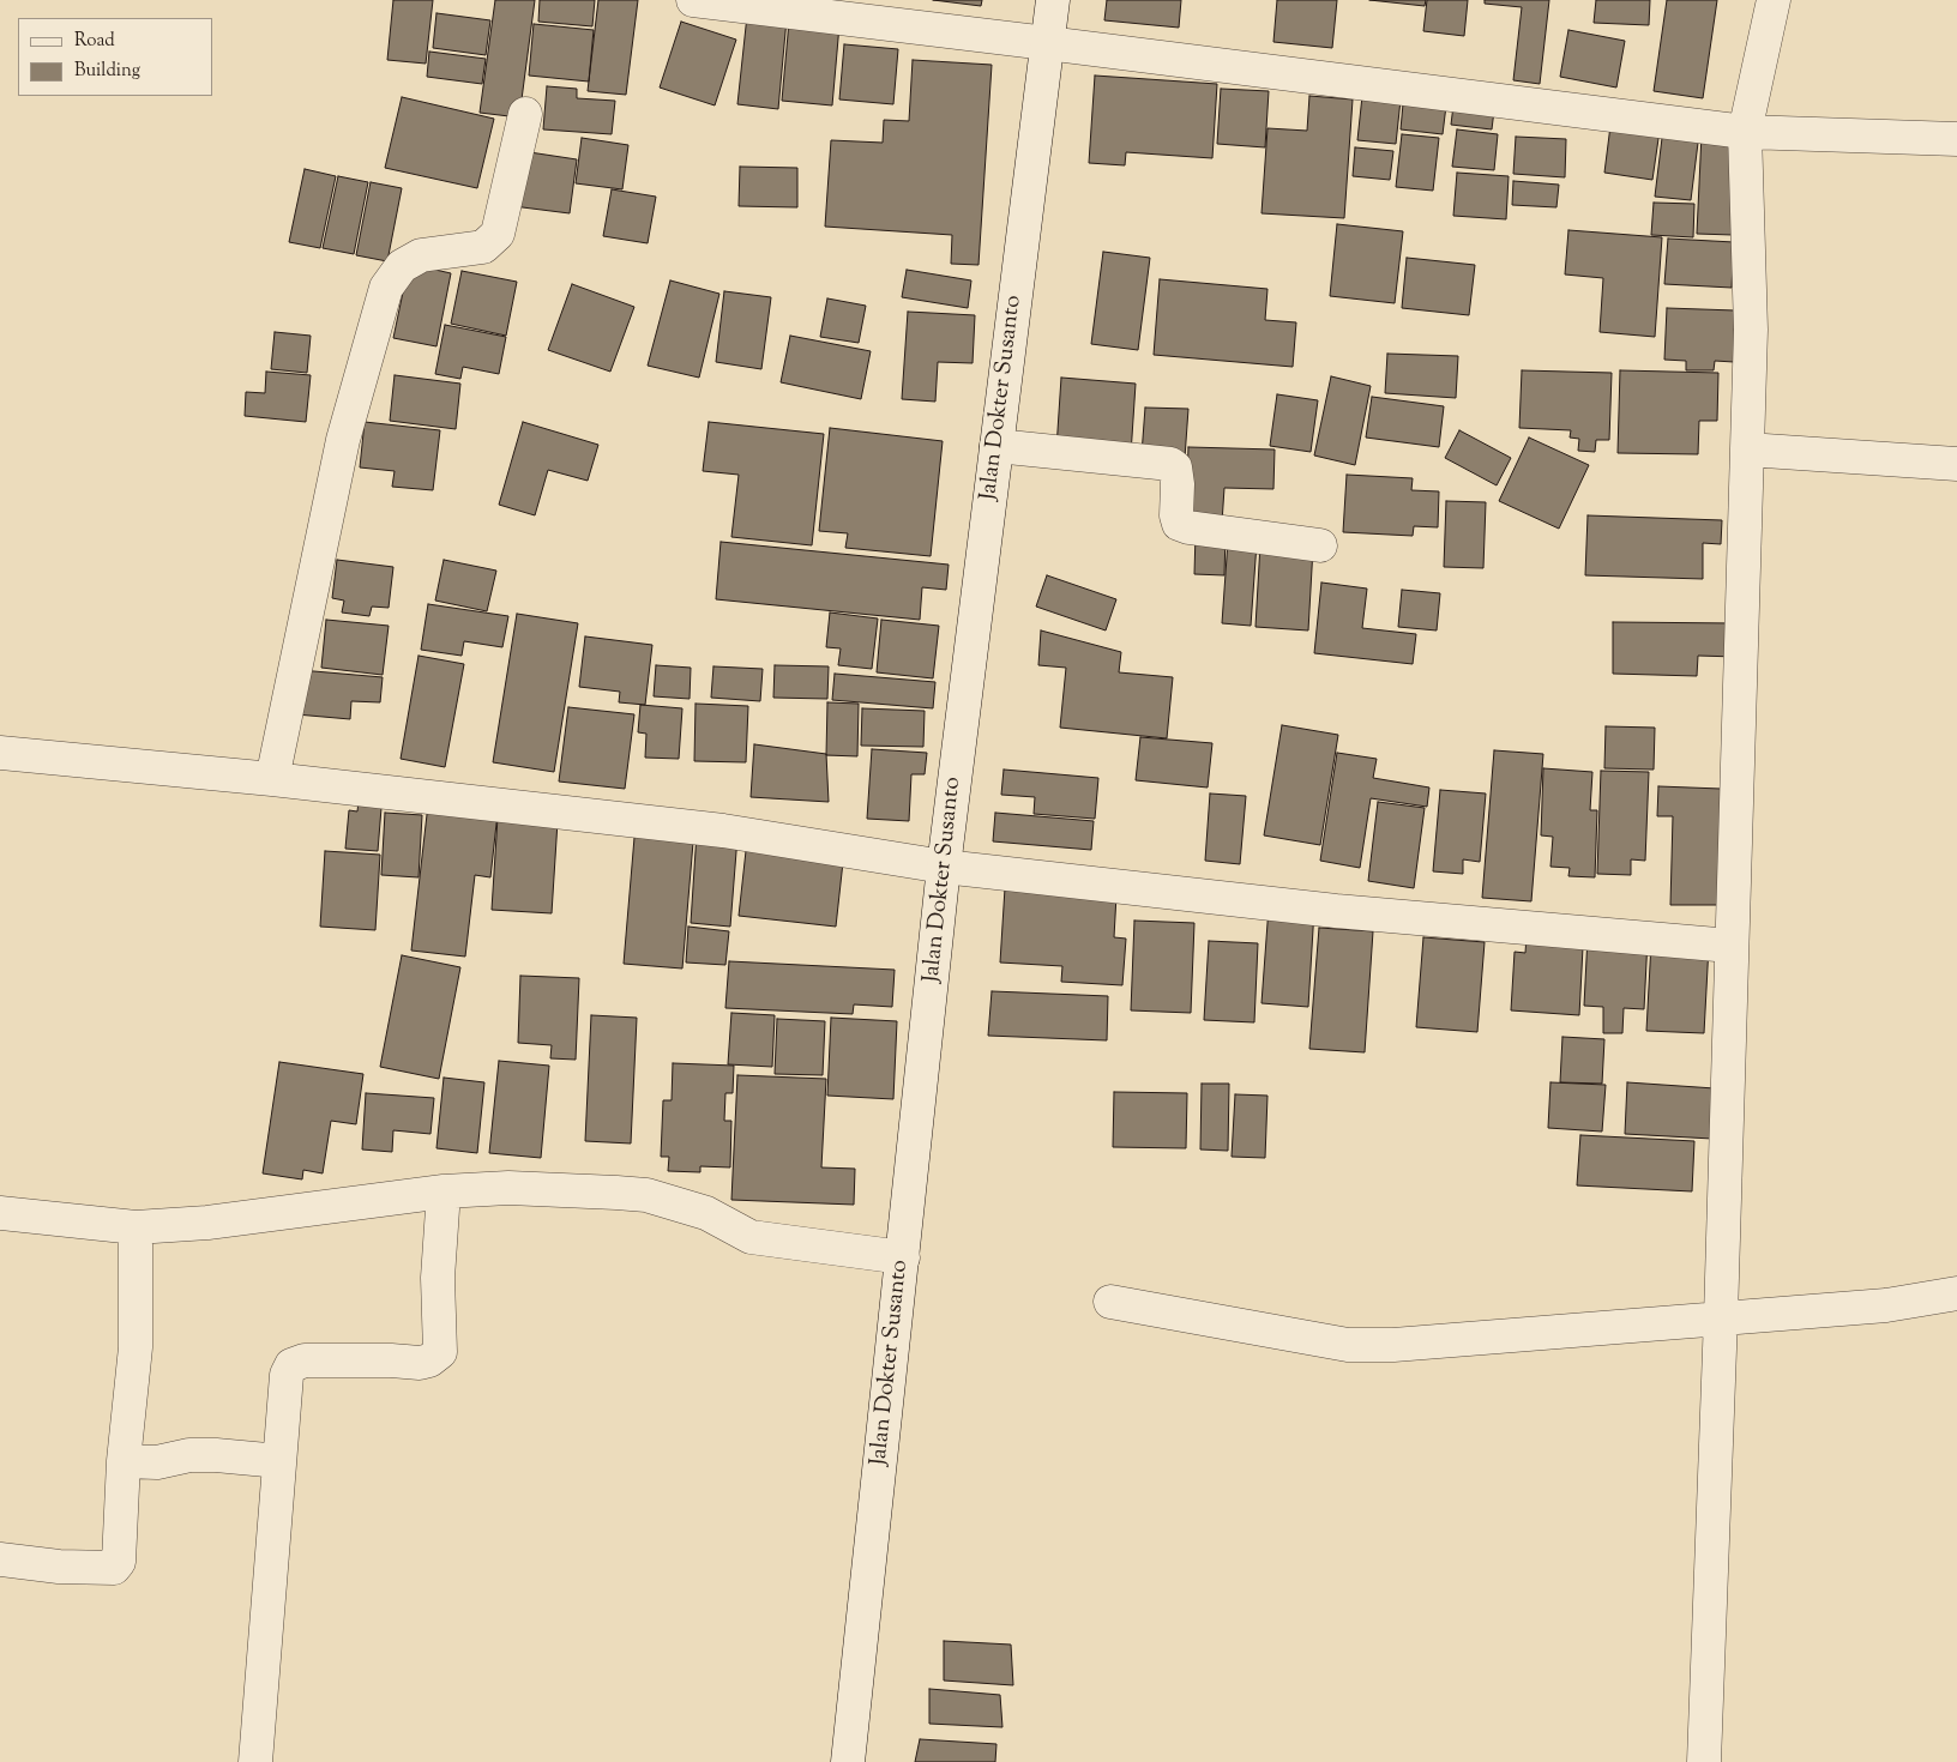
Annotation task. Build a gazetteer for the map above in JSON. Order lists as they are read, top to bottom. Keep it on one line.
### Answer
{"streets":{"street":["Jalan Dokter Susanto"]},"legend":["Road","Building"]}
